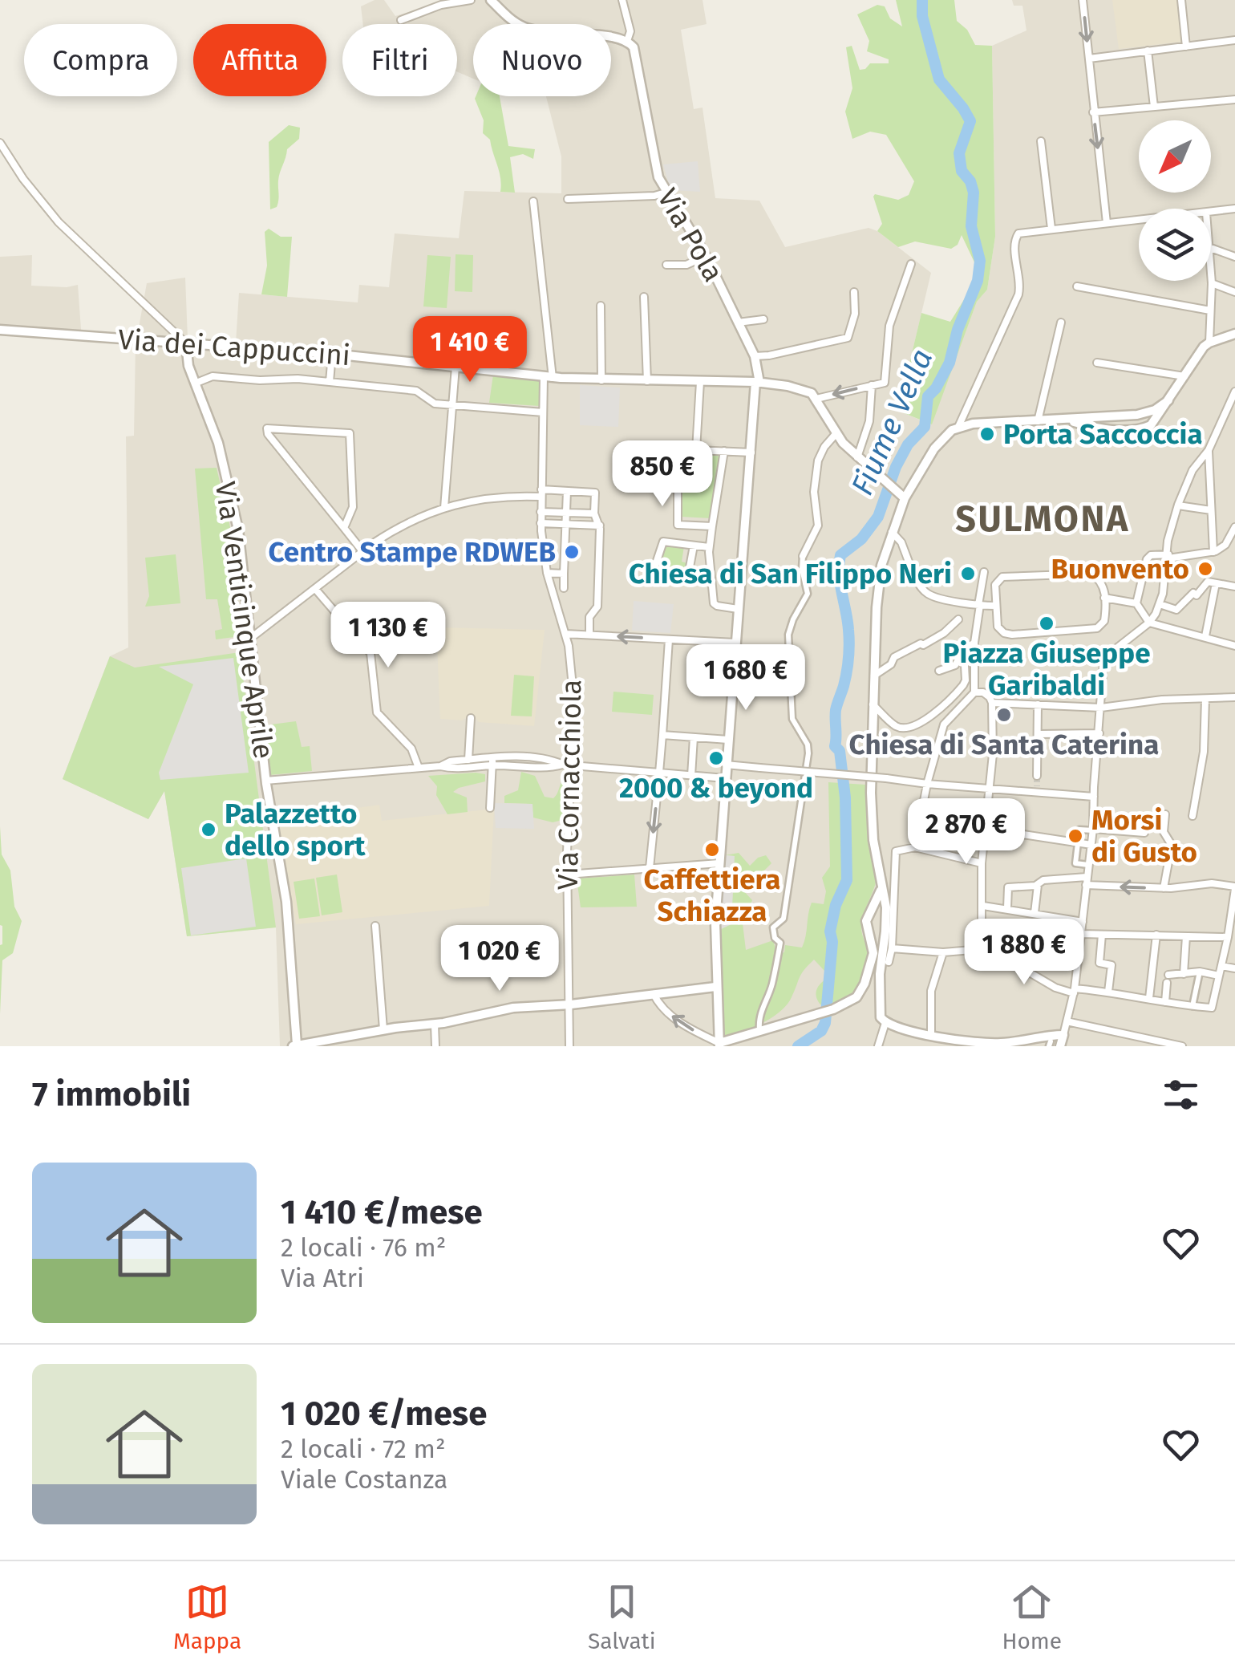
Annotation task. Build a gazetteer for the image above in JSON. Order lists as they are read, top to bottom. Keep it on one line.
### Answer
{"streets":{"street":["Via Pola","Via dei Cappuccini","Via Venticinque Aprile","Via Cornacchiola"]},"crossings":[["Via Pola","Via dei Cappuccini"],["Via dei Cappuccini","Via Venticinque Aprile"],["Via dei Cappuccini","Via Cornacchiola"]],"districts":["SULMONA"],"water":["Fiume Vella"],"places":["Porta Saccoccia","Centro Stampe RDWEB","Buonvento","Chiesa di San Filippo Neri","Piazza Giuseppe Garibaldi","Chiesa di Santa Caterina","2000 & beyond","Palazzetto dello sport","Morsi di Gusto","Caffettiera Schiazza"],"north":"bottom left","page":{"chip":["Compra","Affitta","Filtri","Nuovo"],"price":["1 410 €","850 €","1 130 €","1 680 €","2 870 €","1 880 €","1 020 €"],"heading":"7 immobili","list":[{"name":"1 410 €/mese","note":"2 locali · 76 m² · Via Atri"},{"name":"1 020 €/mese","note":"2 locali · 72 m² · Viale Costanza"}],"tabs":["Mappa","Salvati","Home"]}}
